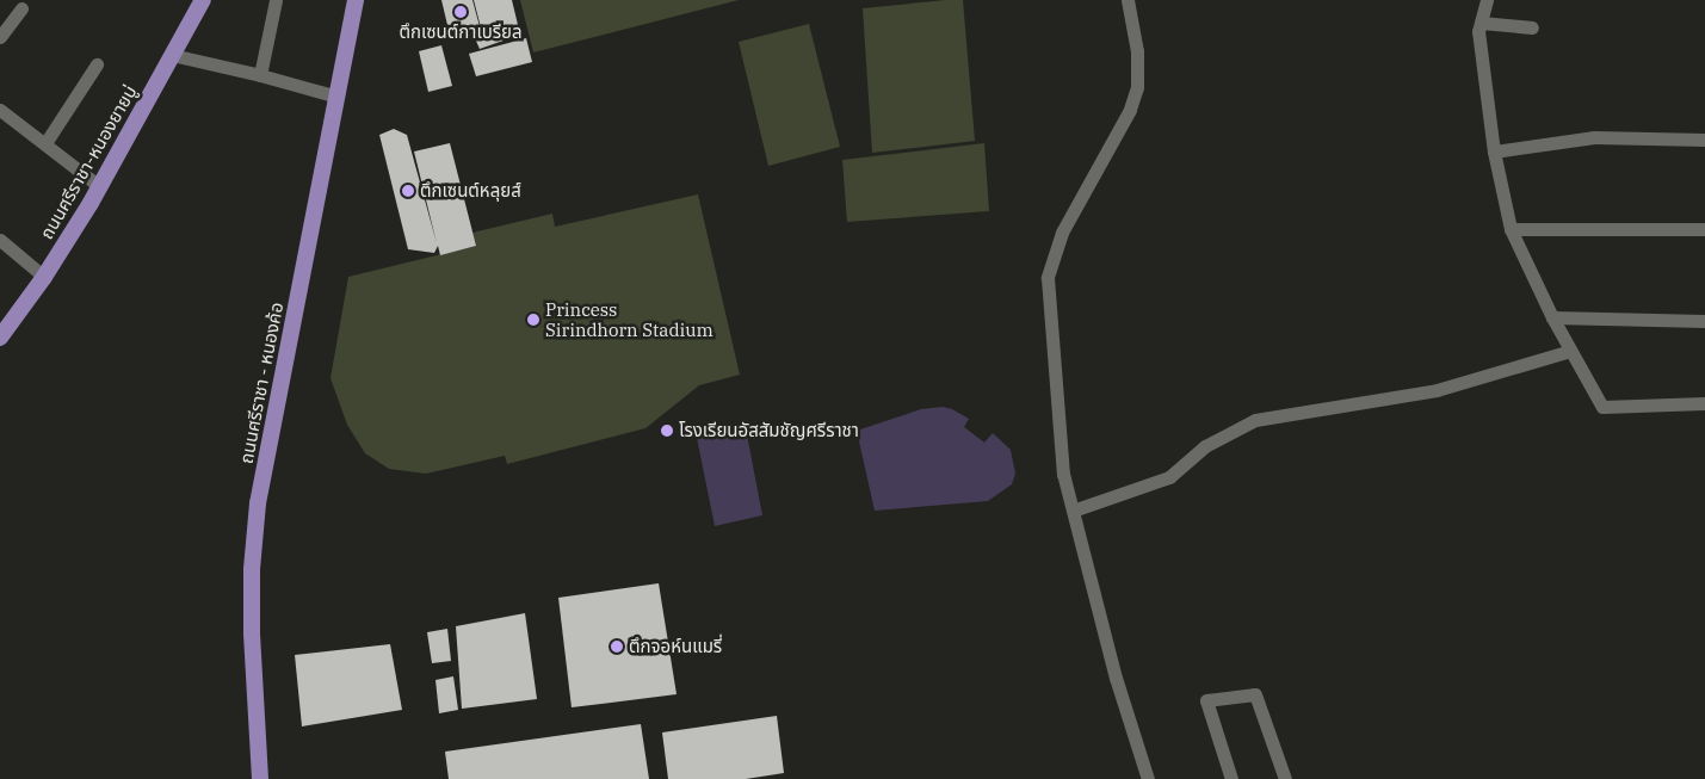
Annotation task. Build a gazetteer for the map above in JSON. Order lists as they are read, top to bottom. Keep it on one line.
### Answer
{"streets":{"main road":["ถนนศรีราชา-หนองยายบู่","ถนนศรีราชา - หนองค้อ"]},"places":["ตึกเซนต์กาเบรียล","ตึกเซนต์หลุยส์","Princess Sirindhorn Stadium","โรงเรียนอัสสัมชัญศรีราชา","ตึกจอห์นแมรี่"]}
